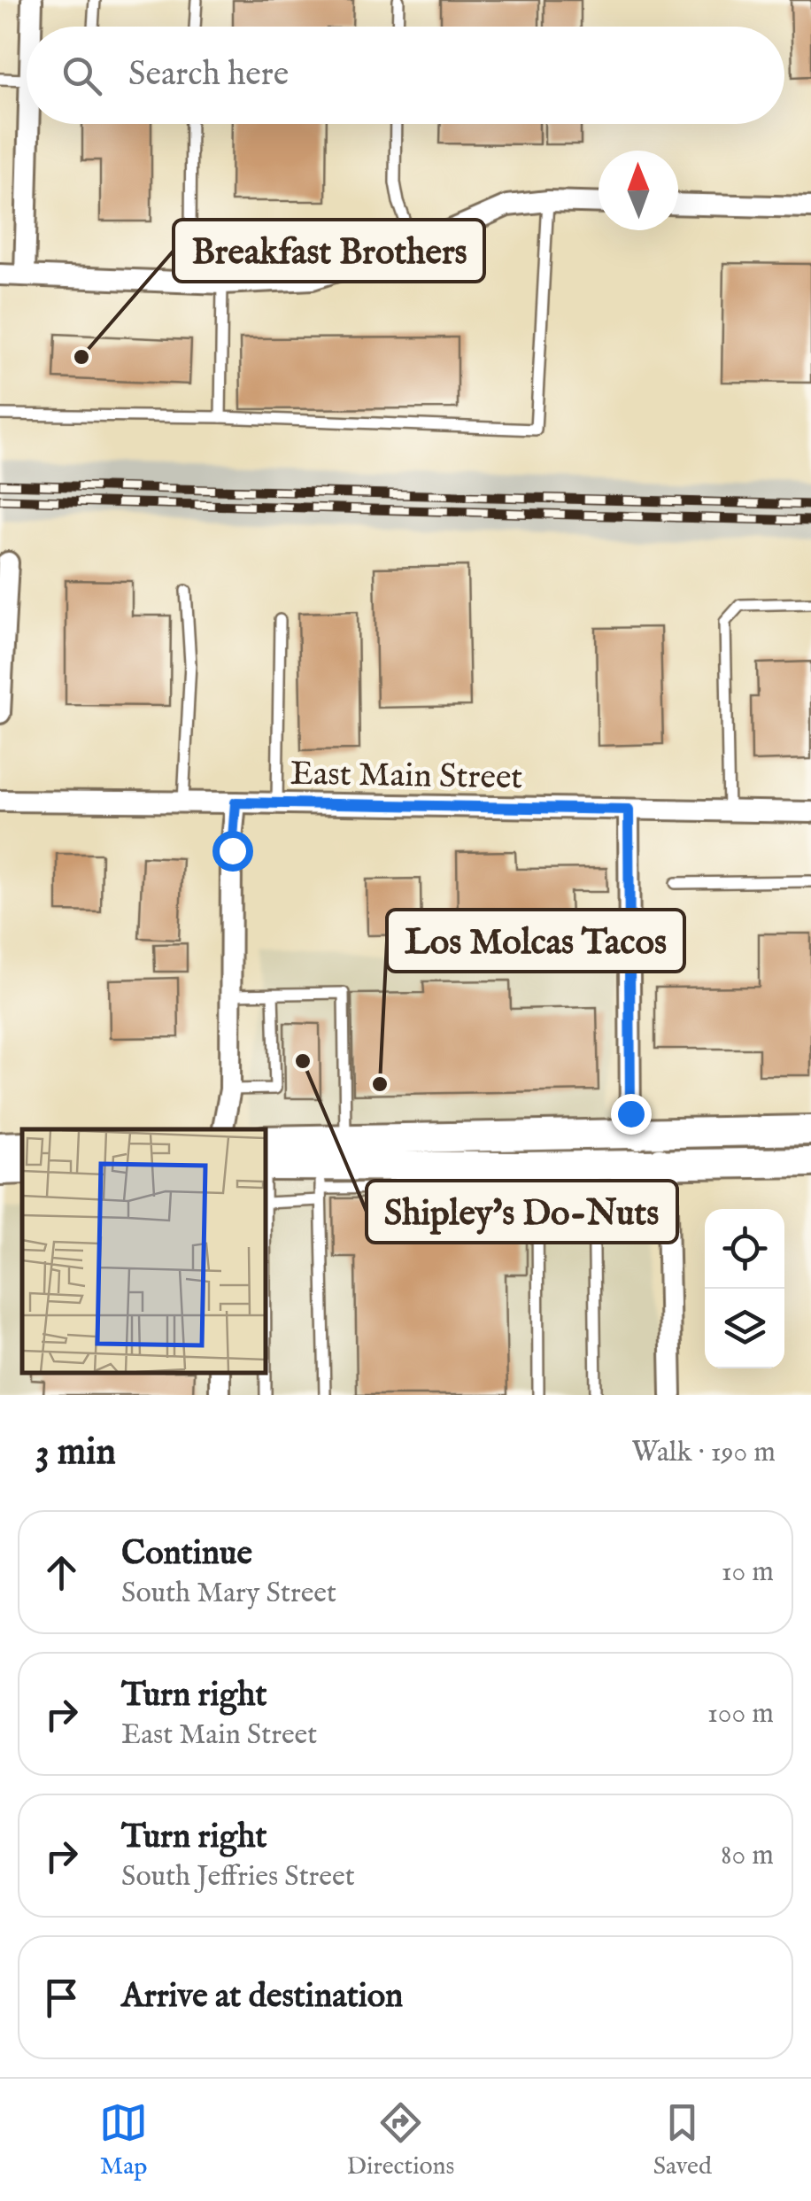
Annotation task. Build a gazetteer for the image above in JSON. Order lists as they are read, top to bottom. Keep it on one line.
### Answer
{"streets":{"street":["East Main Street"]},"places":["Breakfast Brothers","Shipley's Do-Nuts","Los Molcas Tacos"],"north":"top","page":{"search":"Search here","heading":["3 min","Walk · 190 m"],"list":[["Continue","South Mary Street","10 m"],["Turn right","East Main Street","100 m"],["Turn right","South Jeffries Street","80 m"],"Arrive at destination"],"nav":["Map","Directions","Saved"]}}
